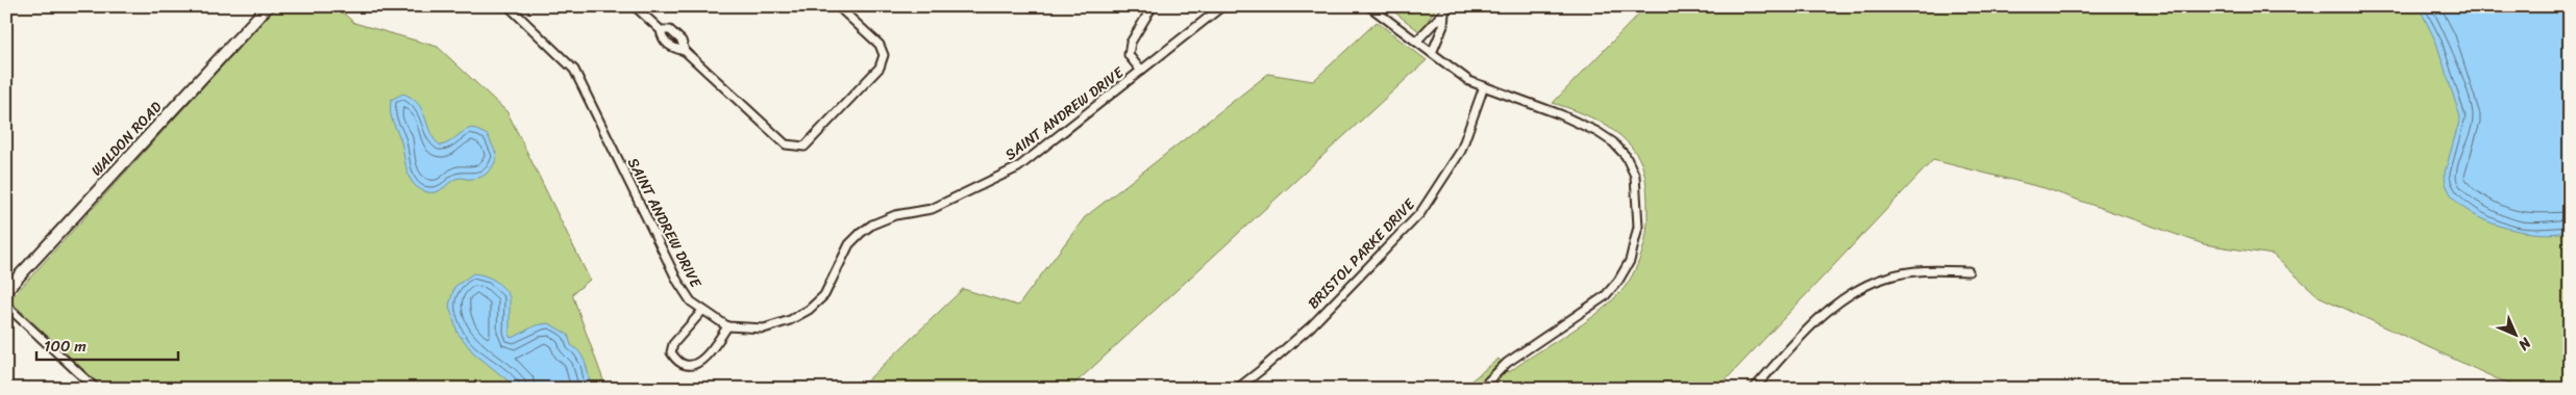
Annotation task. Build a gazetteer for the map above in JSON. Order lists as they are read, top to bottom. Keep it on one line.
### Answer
{"streets":{"street":["SAINT ANDREW DRIVE","WALDON ROAD","BRISTOL PARKE DRIVE"]},"scale_bar":"100 m","north":"bottom right"}
